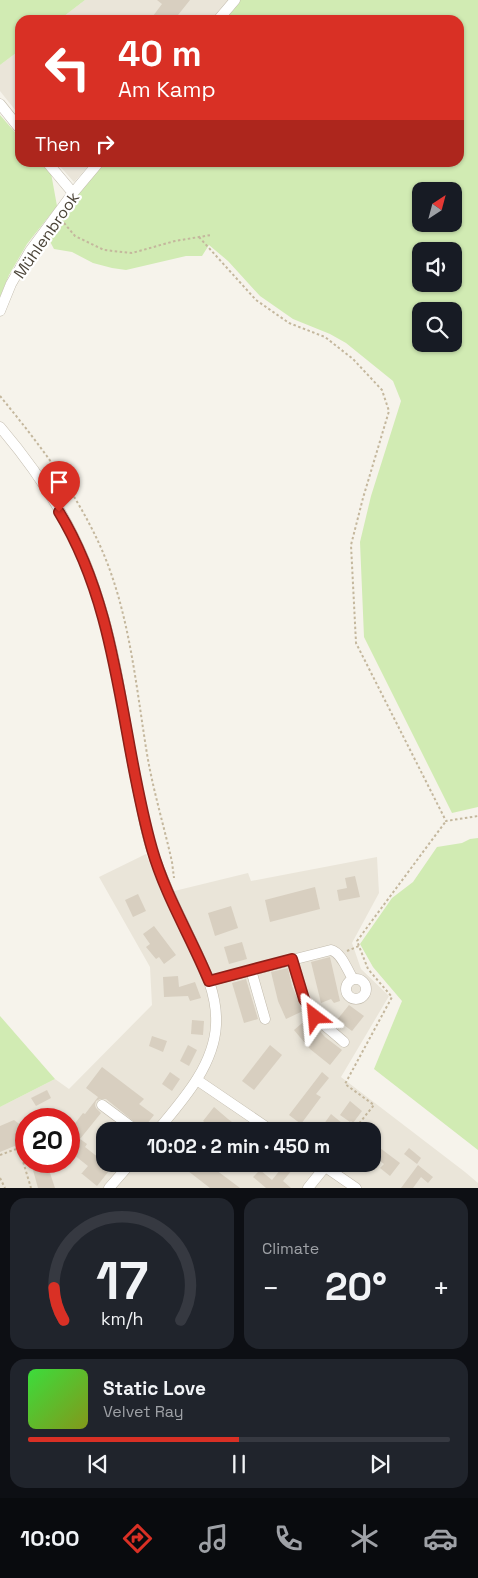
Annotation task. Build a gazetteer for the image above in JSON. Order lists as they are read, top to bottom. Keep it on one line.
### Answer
{"streets":{"street":["Mühlenbrook"]},"north":"top right","page":{"turn":["40 m","Am Kamp"],"then":"Then","limit":"20","trip":"10:02 · 2 min · 450 m","tile":"Climate","heat":["−","20°","+"],"song":["Static Love","Velvet Ray"],"tabs":"10:00","gauge":["17","km/h"]}}
